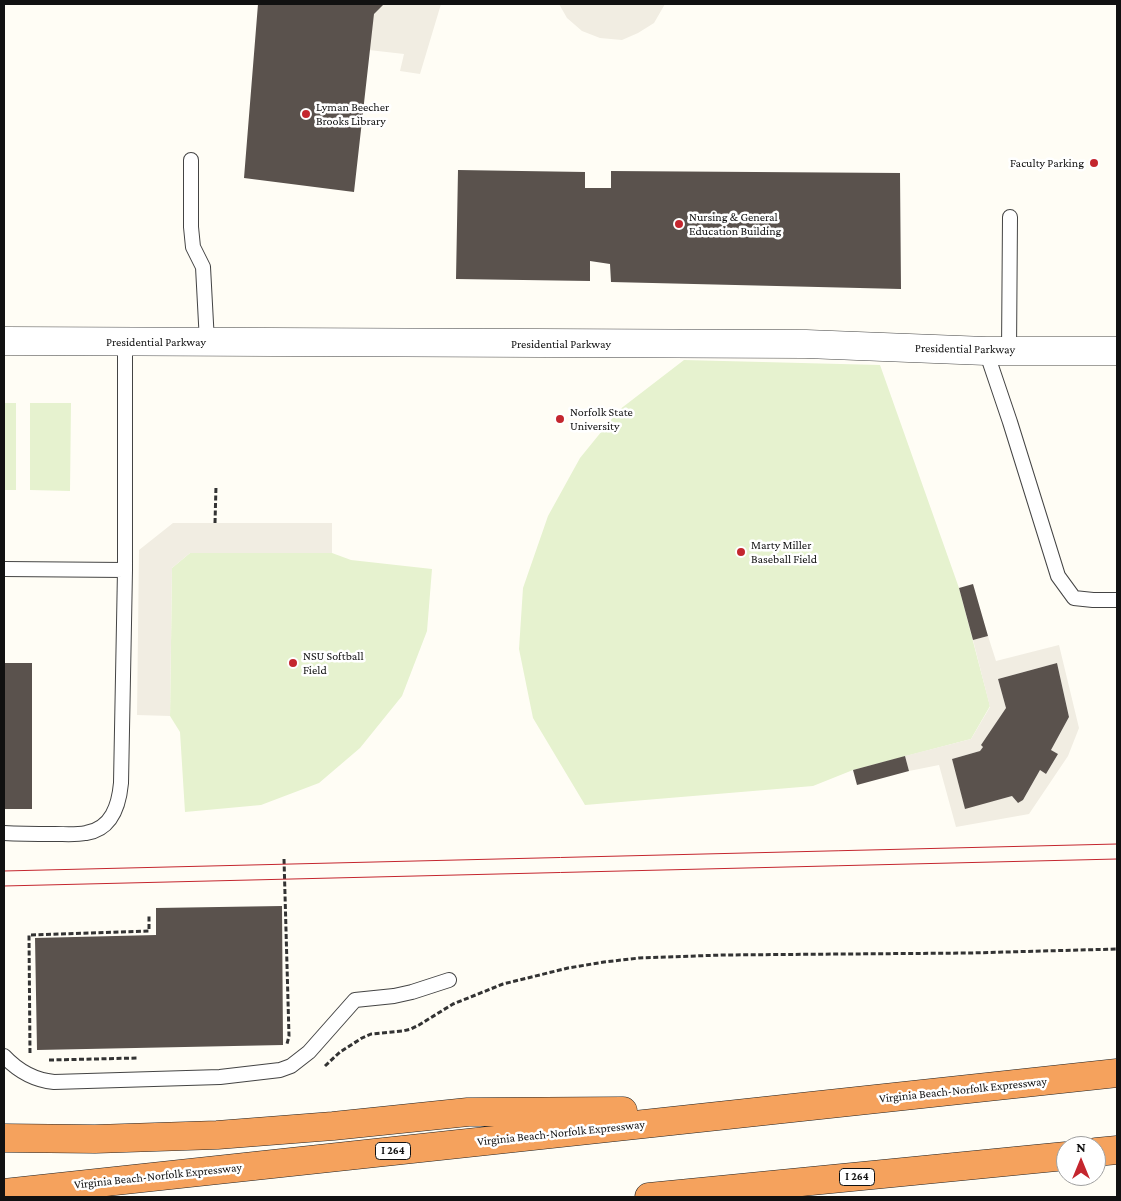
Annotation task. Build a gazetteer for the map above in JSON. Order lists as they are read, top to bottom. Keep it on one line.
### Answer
{"streets":{"highway":["Virginia Beach-Norfolk Expressway","I 264"],"street":["Presidential Parkway"]},"places":["Lyman Beecher Brooks Library","Faculty Parking","Nursing & General Education Building","Norfolk State University","Marty Miller Baseball Field","NSU Softball Field"],"north":"top"}
